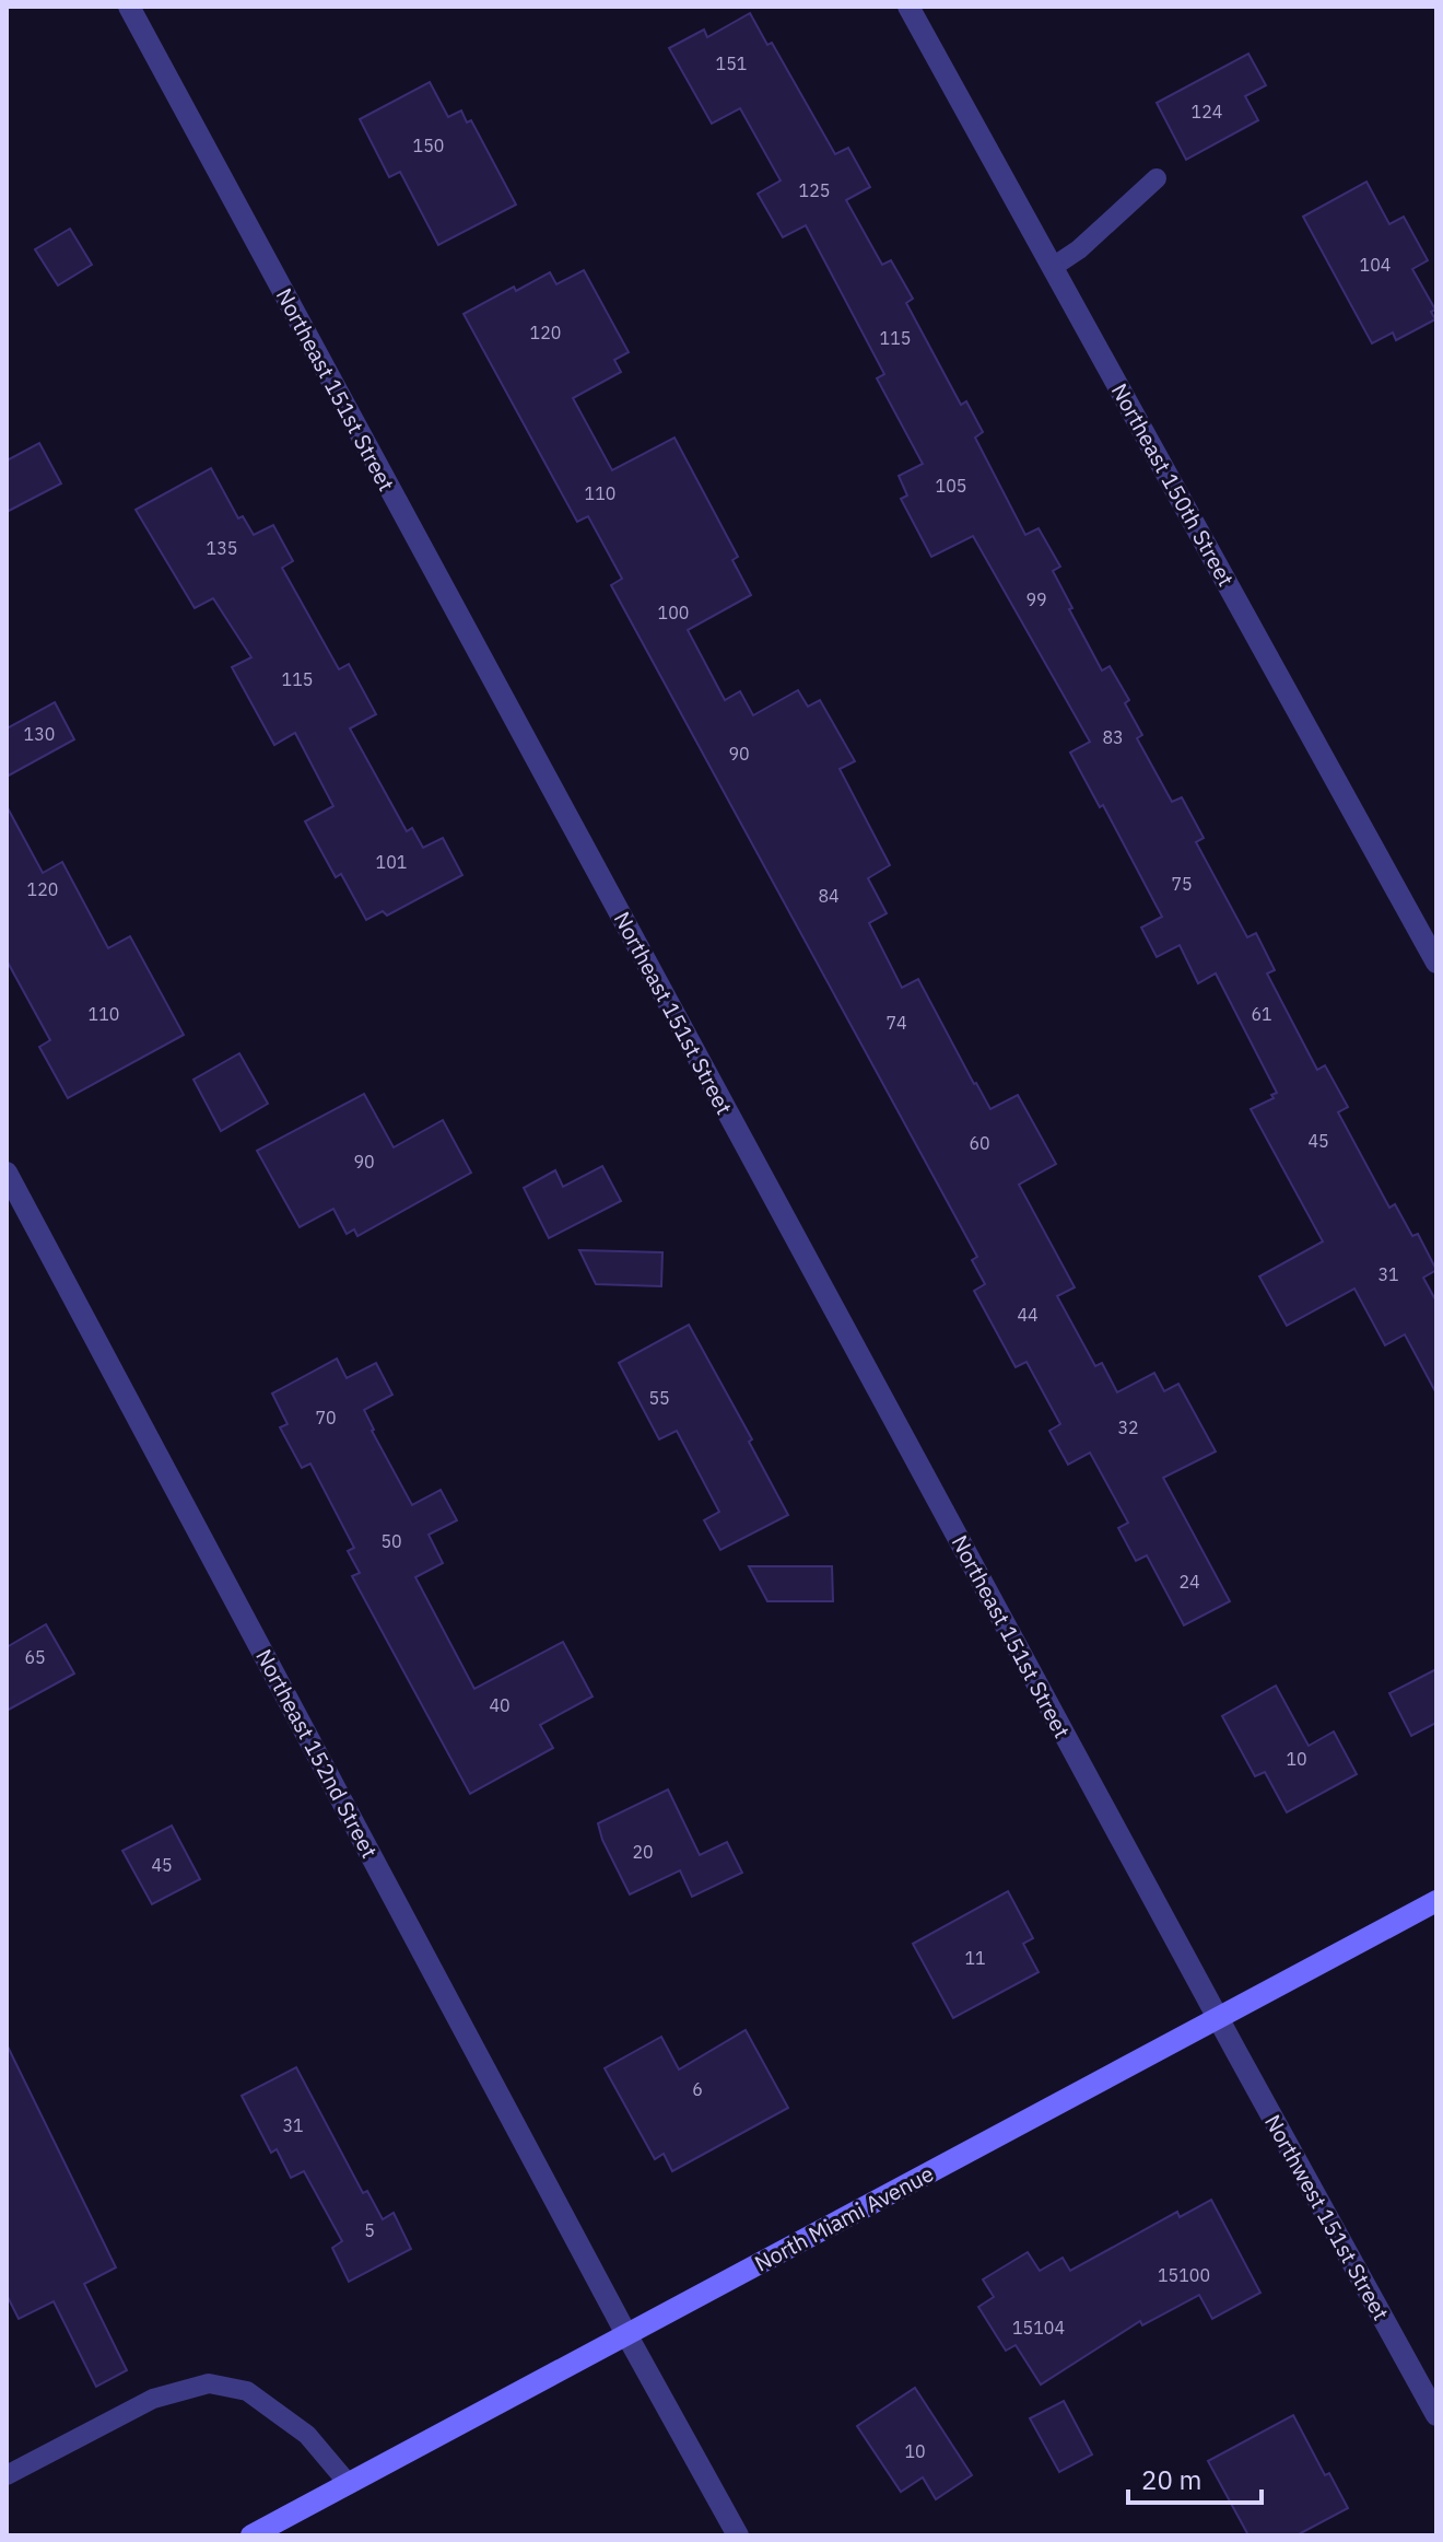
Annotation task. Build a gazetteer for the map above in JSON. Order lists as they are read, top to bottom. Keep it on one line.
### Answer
{"streets":{"street":["Northeast 151st Street","Northeast 150th Street","Northeast 152nd Street","Northwest 151st Street","North Miami Avenue"]},"crossings":[["Northeast 151st Street","Northwest 151st Street"],["Northeast 151st Street","North Miami Avenue"],["Northeast 152nd Street","North Miami Avenue"],["Northwest 151st Street","North Miami Avenue"]],"house_numbers":["151","124","150","125","104","120","115","105","110","135","99","100","115","130","83","90","101","75","120","84","110","61","74","45","60","90","31","44","55","70","32","50","24","65","40","10","20","45","11","6","31","5","15100","15104","10"],"scale_bar":"20 m"}
